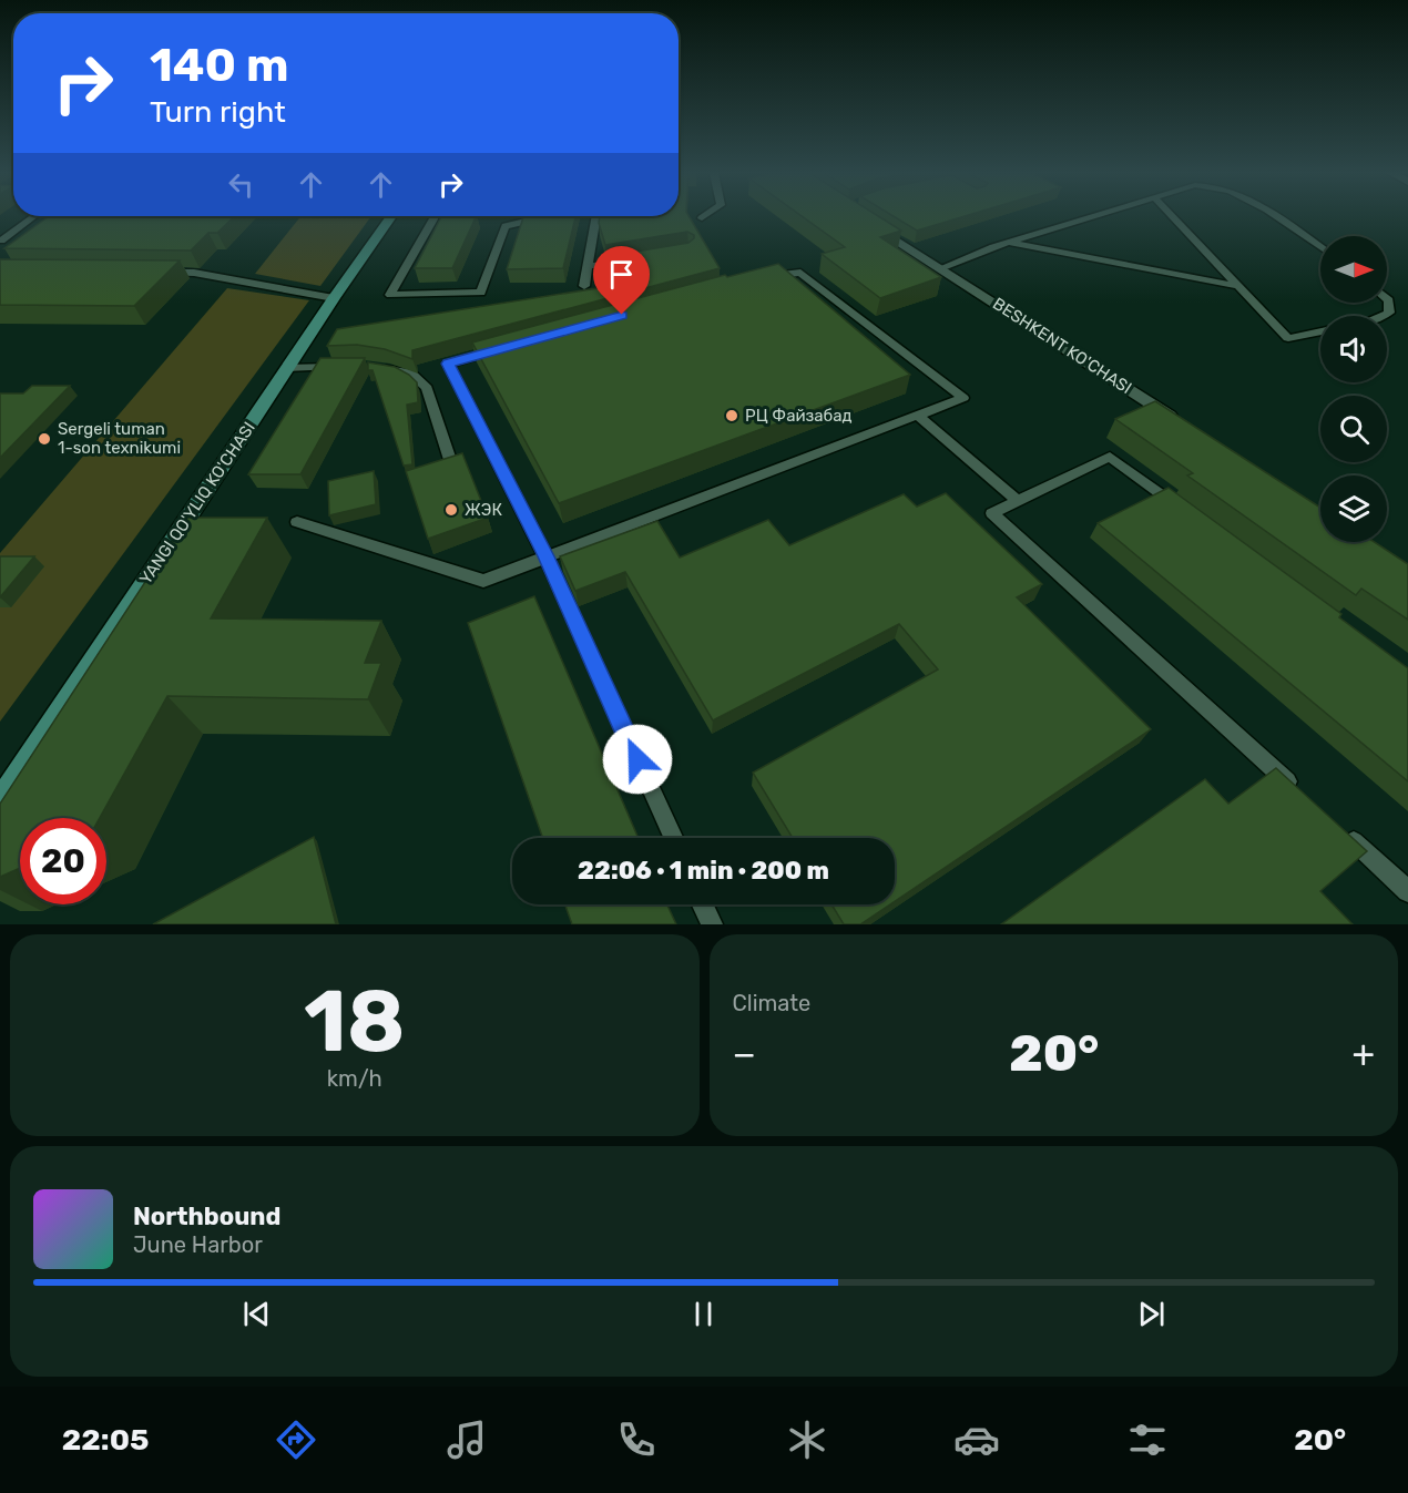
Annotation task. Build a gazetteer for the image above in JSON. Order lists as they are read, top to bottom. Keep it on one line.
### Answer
{"streets":{"street":["BESHKENT KO'CHASI","YANGI QO'YLIQ KO'CHASI"]},"places":["РЦ Файзабад","Sergeli tuman 1-son texnikumi","ЖЭК"],"north":"right","page":{"turn":["140 m","Turn right"],"limit":"20","trip":"22:06 · 1 min · 200 m","tile":[["18","km/h"],"Climate"],"heat":["−","20°","+"],"song":["Northbound","June Harbor"],"tabs":["22:05","20°"]}}
